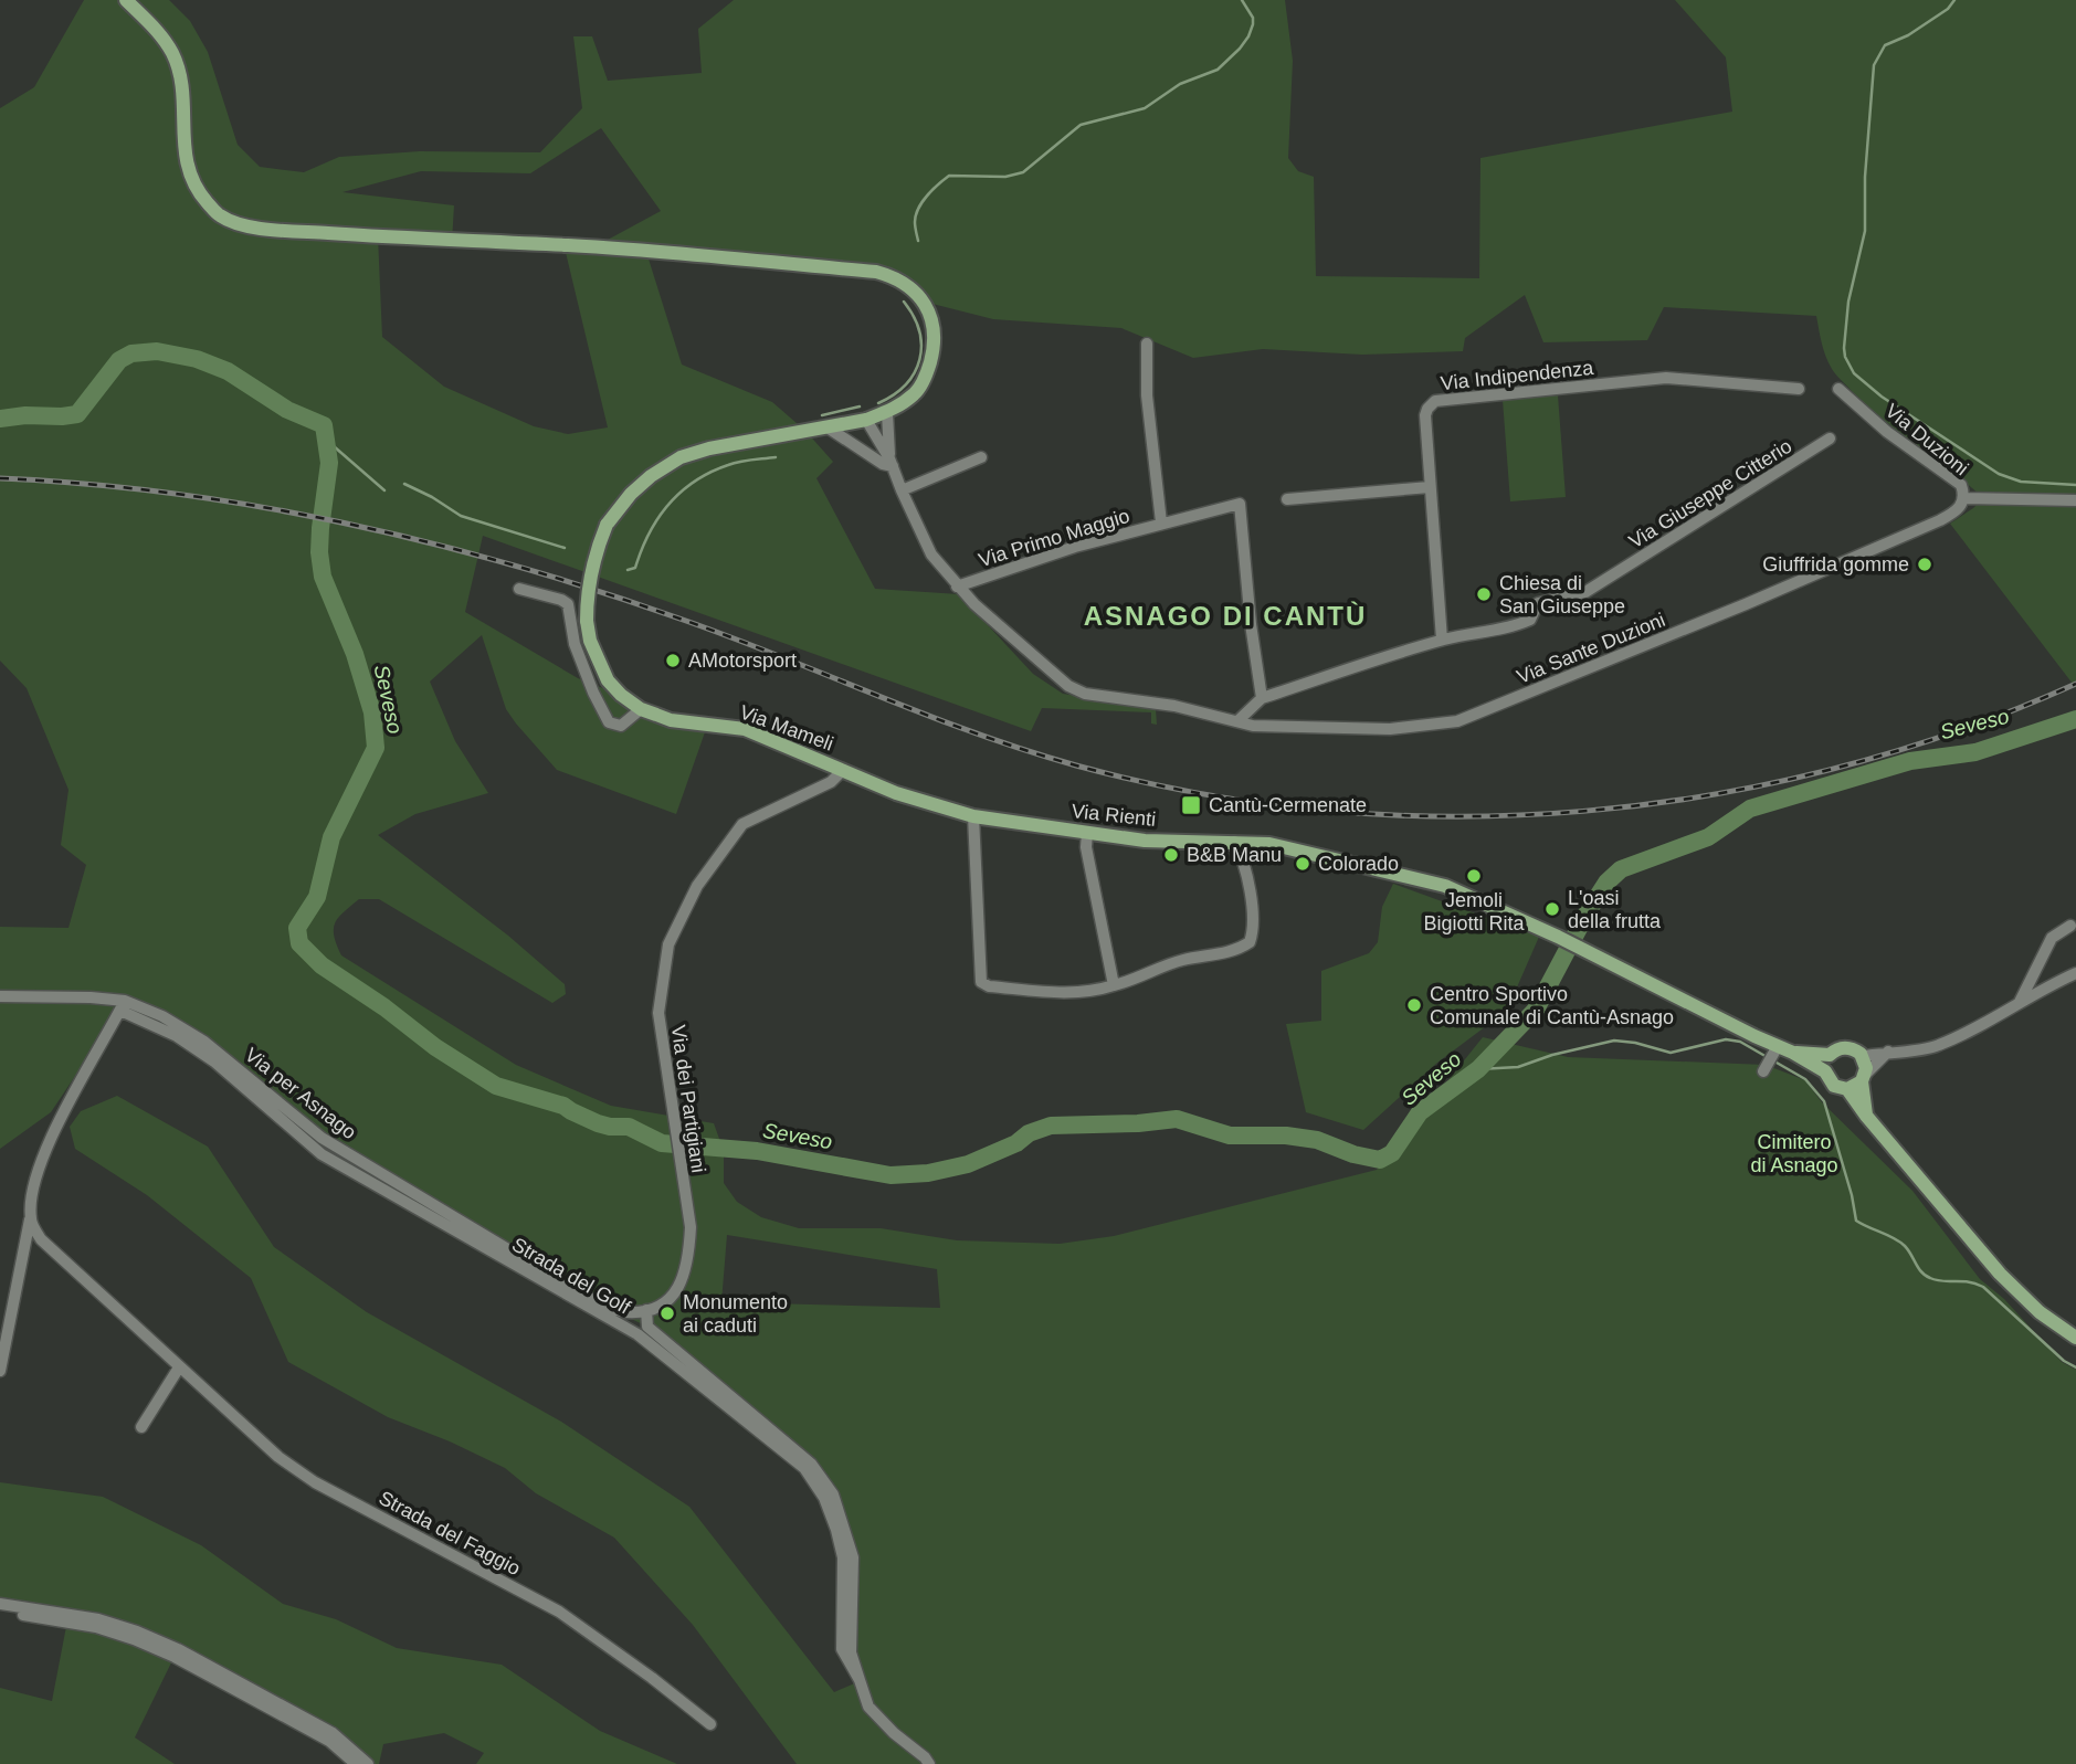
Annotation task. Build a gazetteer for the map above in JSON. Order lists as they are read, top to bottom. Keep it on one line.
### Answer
{"streets":{"main road":["Via Mameli","Via Rienti"],"street":["Via Indipendenza","Via Duzioni","Via Giuseppe Citterio","Via Primo Maggio","Via Sante Duzioni","Via per Asnago","Via dei Partigiani","Strada del Golf","Strada del Faggio"]},"crossings":[["Via Indipendenza","Via Giuseppe Citterio"],["Via Duzioni","Via Sante Duzioni"],["Via Primo Maggio","Via Sante Duzioni"],["Via Mameli","Via Rienti"],["Via Mameli","Via dei Partigiani"],["Via Rienti","Via dei Partigiani"],["Via per Asnago","Via dei Partigiani"],["Via per Asnago","Strada del Golf"],["Via dei Partigiani","Strada del Golf"]],"districts":["ASNAGO DI CANTÙ"],"water":["Seveso"],"parks":["Cimitero di Asnago"],"places":{"other":["Giuffrida gomme","Chiesa di San Giuseppe","AMotorsport","B&B Manu","Colorado","Jemoli Bigiotti Rita","L'oasi della frutta","Centro Sportivo Comunale di Cantù-Asnago","Monumento ai caduti"],"transit":["Cantù-Cermenate"]}}
